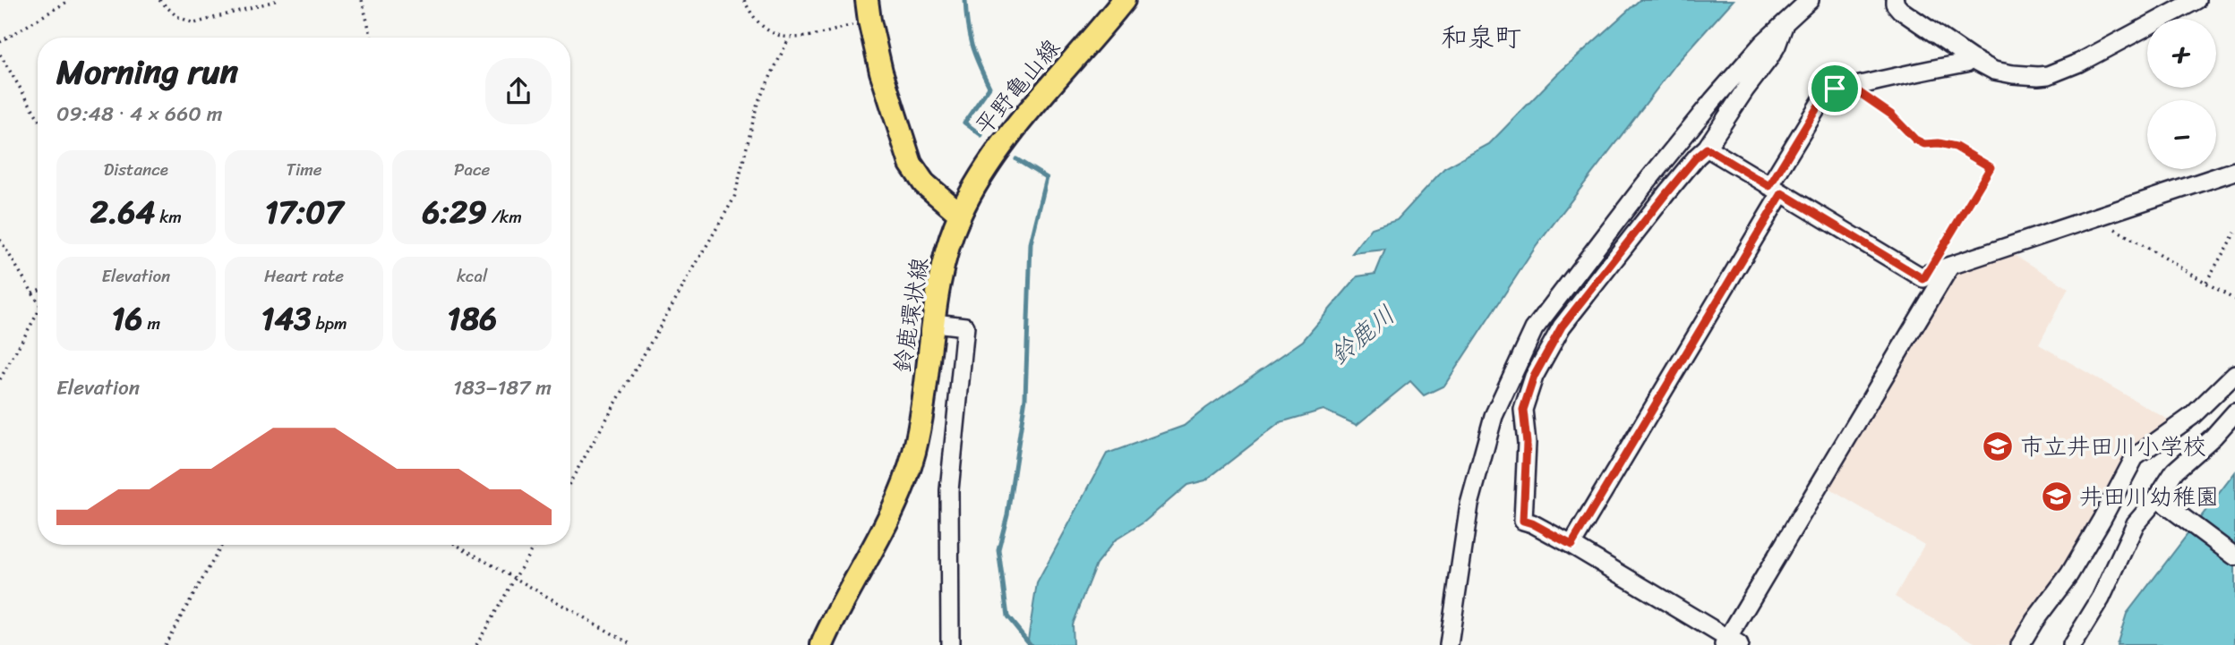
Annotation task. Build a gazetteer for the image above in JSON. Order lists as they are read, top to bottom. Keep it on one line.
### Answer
{"streets":{"main road":["平野亀山線","鈴鹿環状線"]},"crossings":[["平野亀山線","鈴鹿環状線"]],"districts":["和泉町"],"water":["鈴鹿川"],"places":{"school or university":["市立井田川小学校","井田川幼稚園"]},"page":{"map_buttons":["+","−"],"heading":["Morning run","09:48 · 4 × 660 m"],"stats":[["Distance","2.64 km"],["Time","17:07"],["Pace","6:29 /km"],["Elevation","16 m"],["Heart rate","143 bpm"],["kcal","186"]],"chart":["Elevation","183–187 m"]}}
